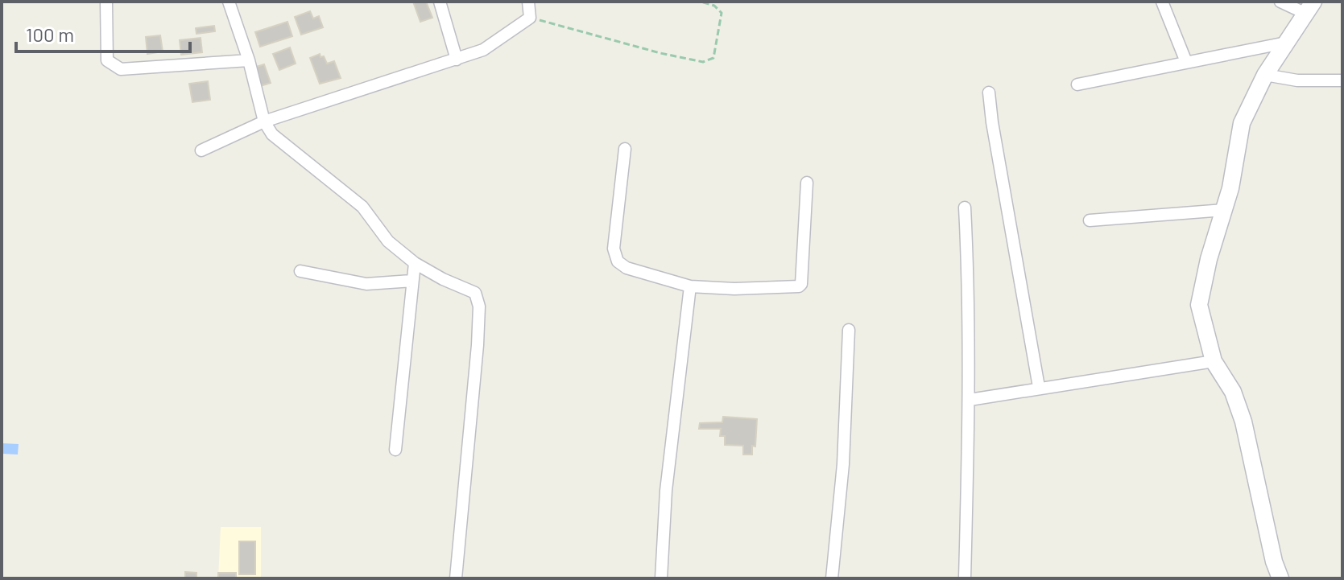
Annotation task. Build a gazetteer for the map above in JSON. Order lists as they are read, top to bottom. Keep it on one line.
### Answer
{"scale_bar":"100 m"}
